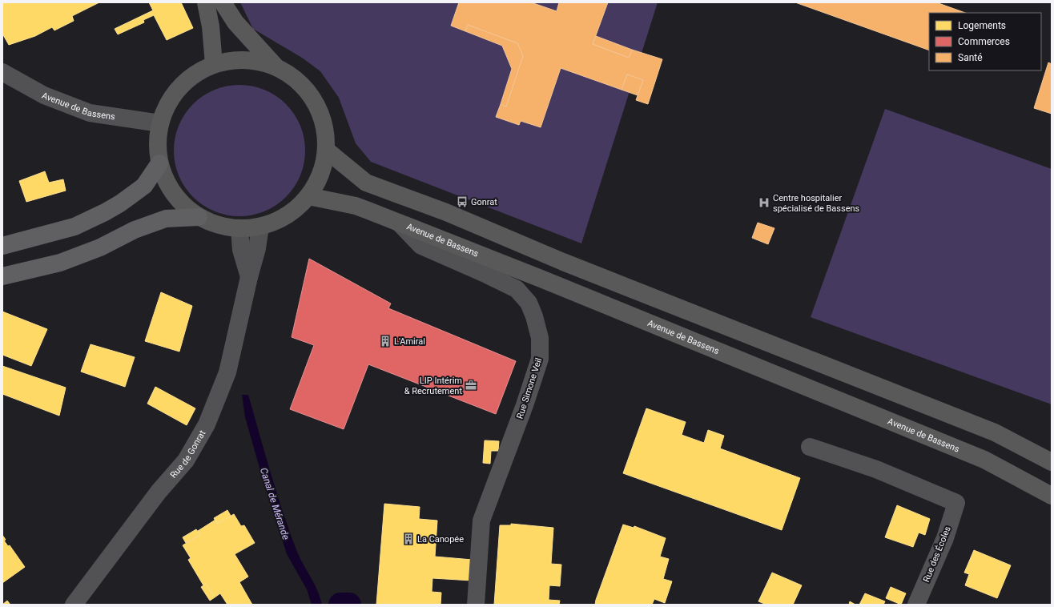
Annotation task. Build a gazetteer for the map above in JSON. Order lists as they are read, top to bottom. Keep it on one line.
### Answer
{"streets":{"main road":["Avenue de Bassens"],"street":["Rue Simone Veil","Rue de Gonrat","Rue des Écoles"]},"crossings":[["Avenue de Bassens","Rue Simone Veil"]],"water":["Canal de Mérande"],"places":{"bus stop":["Gonrat"],"hospital":["Centre hospitalier spécialisé de Bassens"],"building":["L'Amiral","La Canopée"],"office":["LIP Intérim & Recrutement"]},"legend":["Logements","Commerces","Santé"]}
